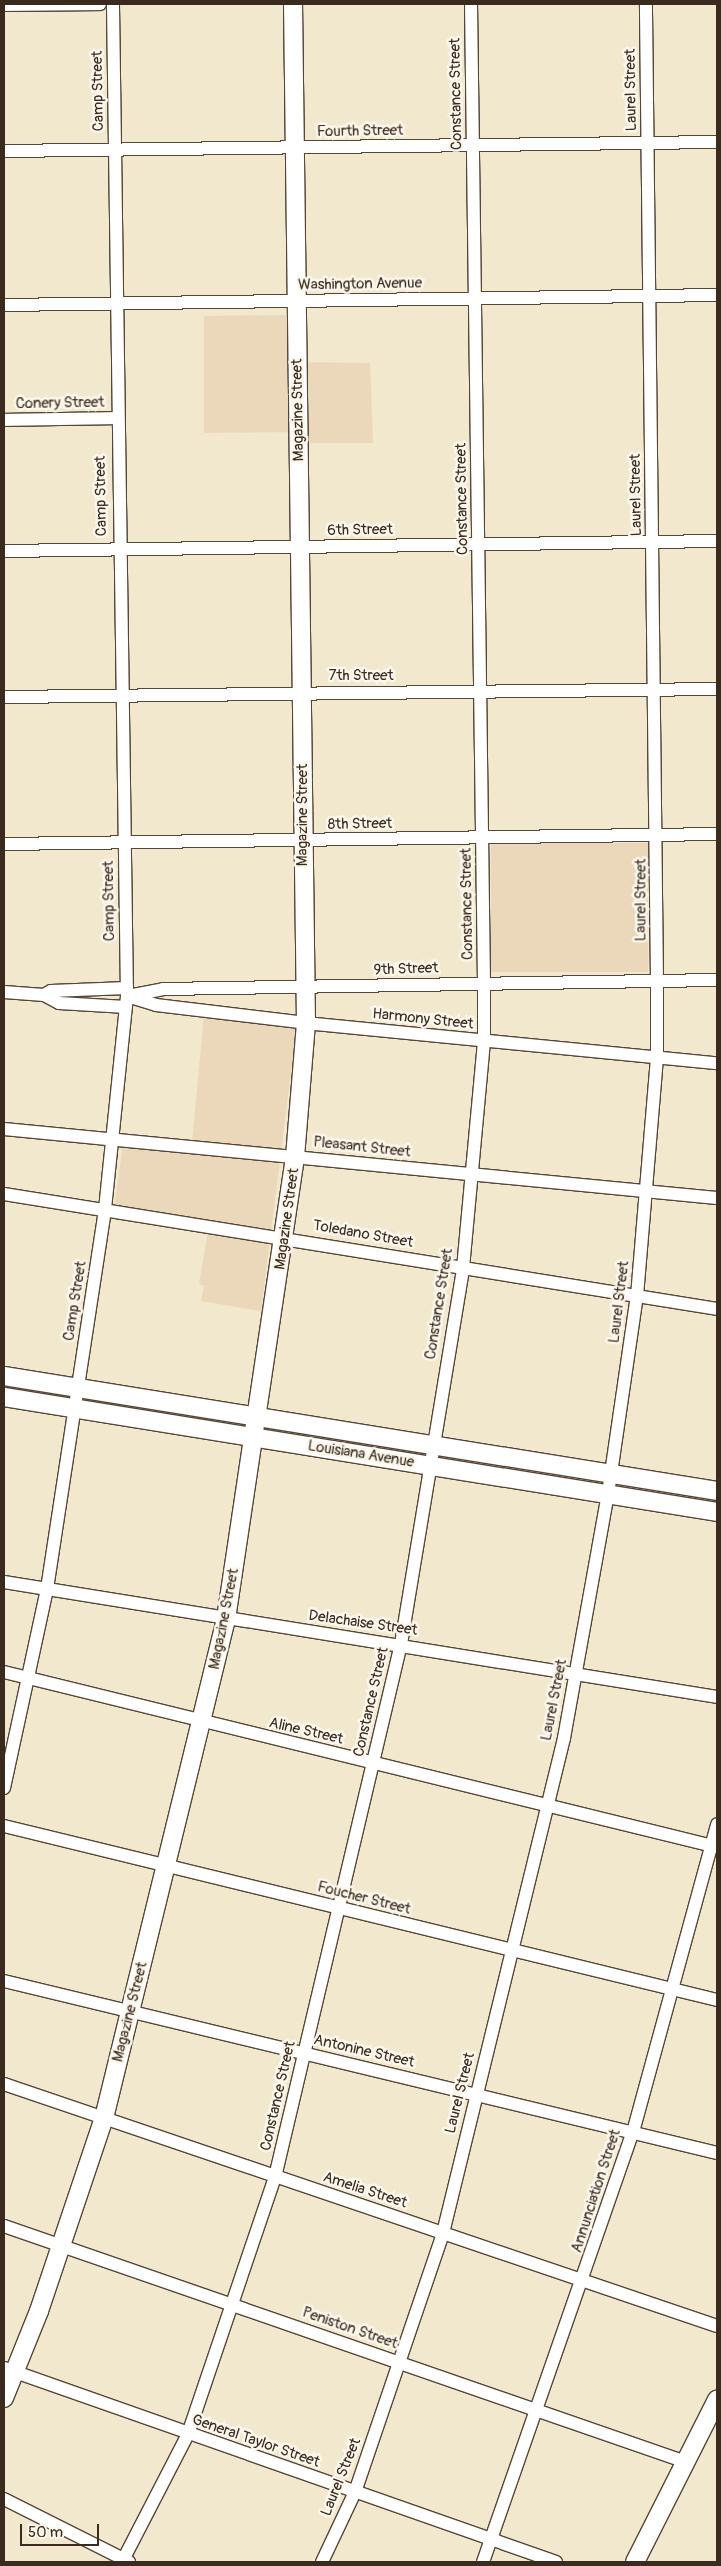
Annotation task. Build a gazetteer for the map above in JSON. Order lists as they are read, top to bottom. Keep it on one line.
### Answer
{"streets":{"street":["Laurel Street","Camp Street","Constance Street","Fourth Street","Washington Avenue","Conery Street","Magazine Street","6th Street","7th Street","8th Street","9th Street","Harmony Street","Pleasant Street","Toledano Street","Louisiana Avenue","Delachaise Street","Aline Street","Foucher Street","Antonine Street","Amelia Street","Annunciation Street","Peniston Street","General Taylor Street"]},"crossings":[["Laurel Street","Fourth Street"],["Laurel Street","Washington Avenue"],["Laurel Street","6th Street"],["Laurel Street","7th Street"],["Laurel Street","8th Street"],["Laurel Street","9th Street"],["Laurel Street","Harmony Street"],["Laurel Street","Pleasant Street"],["Laurel Street","Toledano Street"],["Laurel Street","Louisiana Avenue"],["Laurel Street","Delachaise Street"],["Laurel Street","Aline Street"],["Laurel Street","Foucher Street"],["Laurel Street","Antonine Street"],["Laurel Street","Amelia Street"],["Laurel Street","Peniston Street"],["Laurel Street","General Taylor Street"],["Camp Street","Fourth Street"],["Camp Street","Washington Avenue"],["Camp Street","Conery Street"],["Camp Street","6th Street"],["Camp Street","7th Street"],["Camp Street","8th Street"],["Camp Street","9th Street"],["Camp Street","Harmony Street"],["Camp Street","Pleasant Street"],["Camp Street","Toledano Street"],["Camp Street","Louisiana Avenue"],["Camp Street","Delachaise Street"],["Camp Street","Aline Street"],["Constance Street","Fourth Street"],["Constance Street","Washington Avenue"],["Constance Street","6th Street"],["Constance Street","7th Street"],["Constance Street","8th Street"],["Constance Street","9th Street"],["Constance Street","Harmony Street"],["Constance Street","Pleasant Street"],["Constance Street","Toledano Street"],["Constance Street","Louisiana Avenue"],["Constance Street","Delachaise Street"],["Constance Street","Aline Street"],["Constance Street","Foucher Street"],["Constance Street","Antonine Street"],["Constance Street","Amelia Street"],["Constance Street","Peniston Street"],["Constance Street","General Taylor Street"],["Fourth Street","Magazine Street"],["Washington Avenue","Magazine Street"],["Magazine Street","6th Street"],["Magazine Street","7th Street"],["Magazine Street","8th Street"],["Magazine Street","9th Street"],["Magazine Street","Harmony Street"],["Magazine Street","Pleasant Street"],["Magazine Street","Toledano Street"],["Magazine Street","Louisiana Avenue"],["Magazine Street","Delachaise Street"],["Magazine Street","Aline Street"],["Magazine Street","Foucher Street"],["Magazine Street","Antonine Street"],["Magazine Street","Amelia Street"],["Magazine Street","Peniston Street"],["Magazine Street","General Taylor Street"],["9th Street","Harmony Street"],["Aline Street","Annunciation Street"],["Foucher Street","Annunciation Street"],["Antonine Street","Annunciation Street"],["Amelia Street","Annunciation Street"],["Annunciation Street","Peniston Street"],["Annunciation Street","General Taylor Street"]],"scale_bar":"50 m"}
